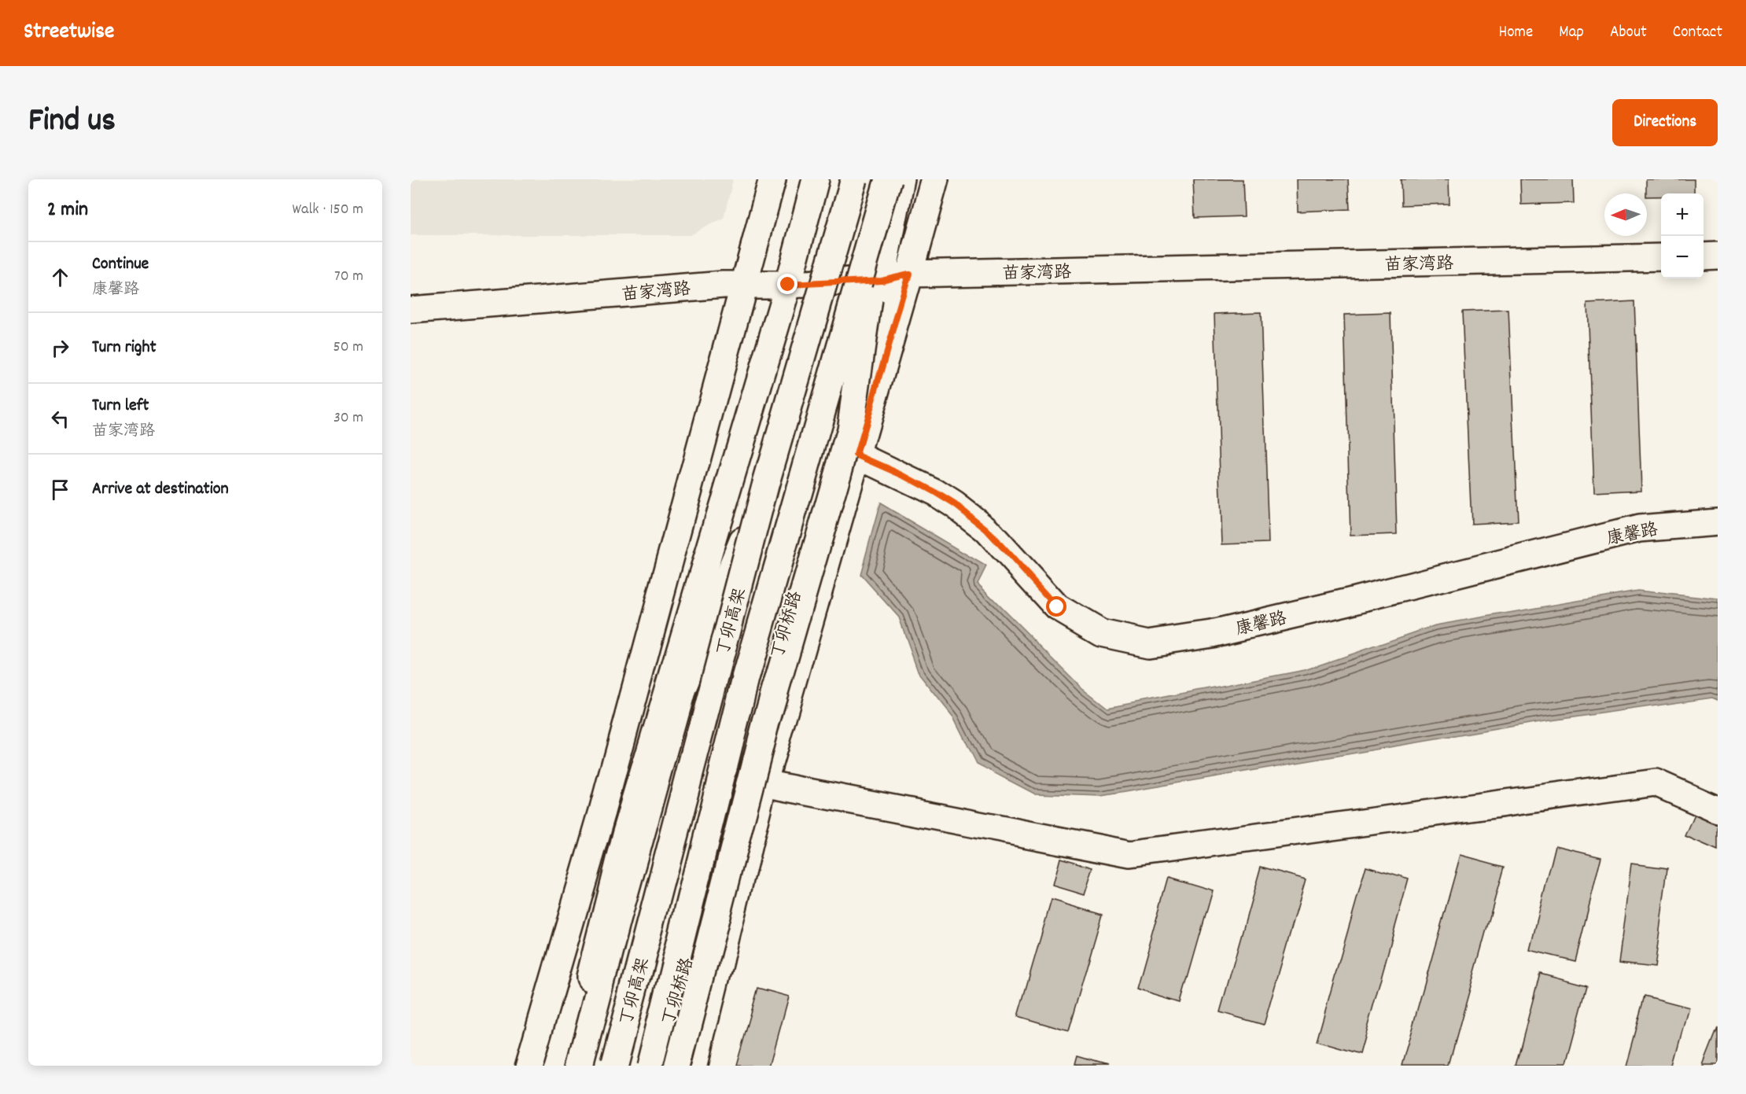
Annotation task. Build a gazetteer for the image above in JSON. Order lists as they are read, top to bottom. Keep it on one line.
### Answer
{"streets":{"main road":["苗家湾路","康馨路","丁卯高架","丁卯桥路"]},"crossings":[["苗家湾路","丁卯桥路"],["丁卯高架","丁卯桥路"]],"north":"left","page":{"header":"Streetwise","nav":["Home","Map","About","Contact"],"title":"Find us","buttons":"Directions","heading":["2 min","Walk · 150 m"],"map_buttons":["+","−"],"list":[["Continue","康馨路","70 m"],["Turn right","50 m"],["Turn left","苗家湾路","30 m"],"Arrive at destination"]}}
